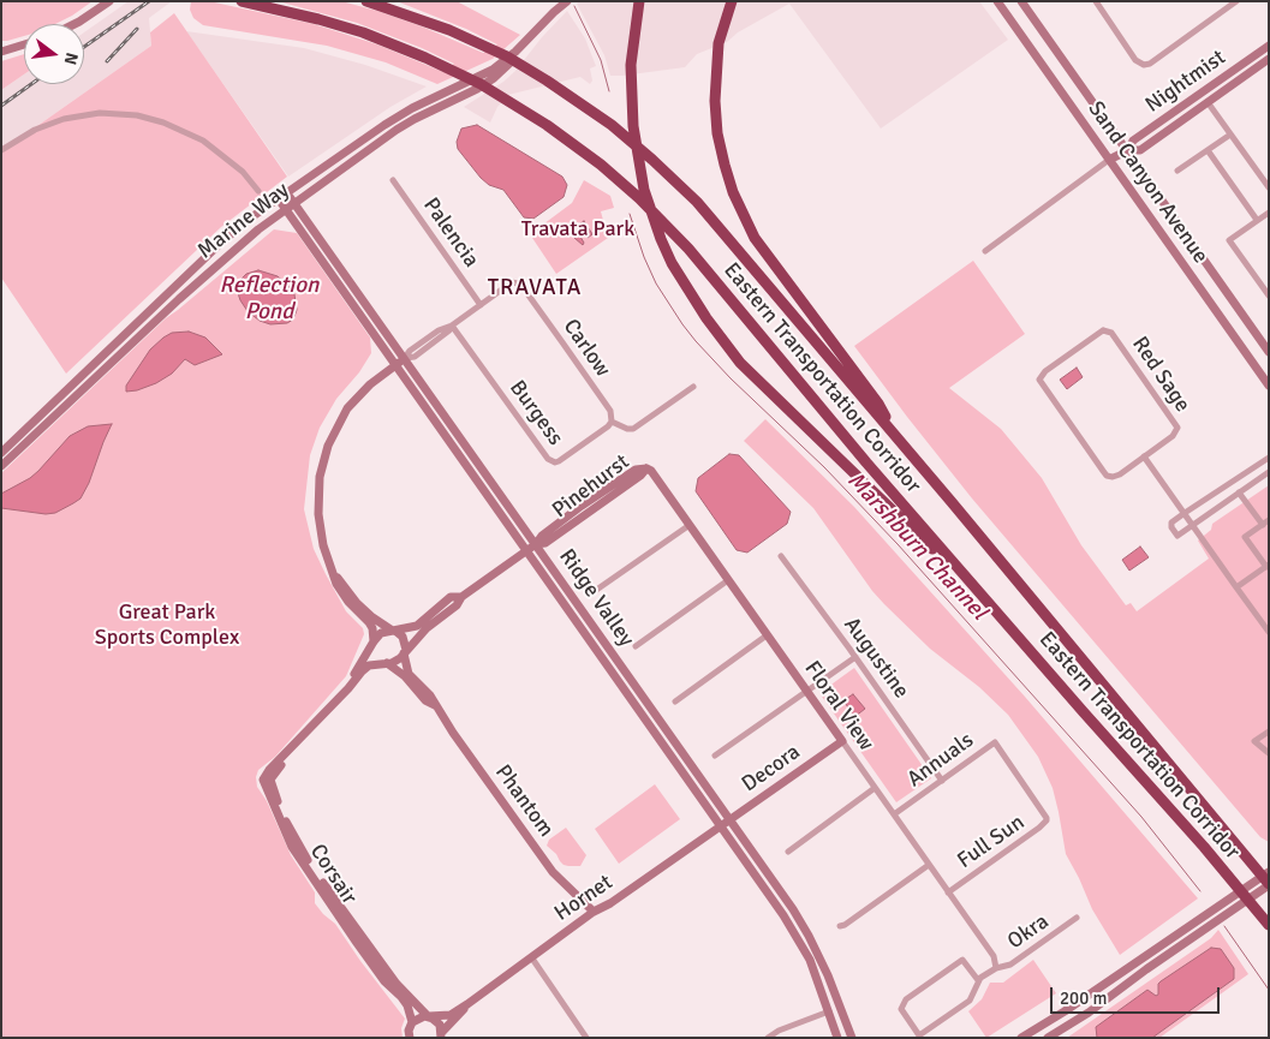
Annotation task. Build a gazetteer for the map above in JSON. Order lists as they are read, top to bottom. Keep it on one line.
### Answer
{"streets":{"highway":["Eastern Transportation Corridor"],"main road":["Nightmist","Sand Canyon Avenue","Marine Way","Pinehurst","Ridge Valley","Floral View","Decora","Phantom","Corsair","Hornet"],"street":["Palencia","Carlow","Red Sage","Burgess","Augustine","Annuals","Full Sun","Okra"]},"crossings":[["Nightmist","Sand Canyon Avenue"],["Marine Way","Ridge Valley"],["Palencia","Carlow"],["Carlow","Burgess"],["Carlow","Ridge Valley"],["Pinehurst","Ridge Valley"],["Pinehurst","Floral View"],["Ridge Valley","Decora"],["Ridge Valley","Hornet"],["Augustine","Annuals"],["Floral View","Annuals"],["Floral View","Decora"],["Floral View","Full Sun"],["Floral View","Okra"],["Annuals","Full Sun"],["Decora","Hornet"],["Phantom","Corsair"],["Phantom","Hornet"],["Corsair","Hornet"]],"districts":["TRAVATA"],"water":["Reflection Pond","Marshburn Channel"],"parks":["Travata Park","Great Park Sports Complex"],"scale_bar":"200 m","north":"right"}
